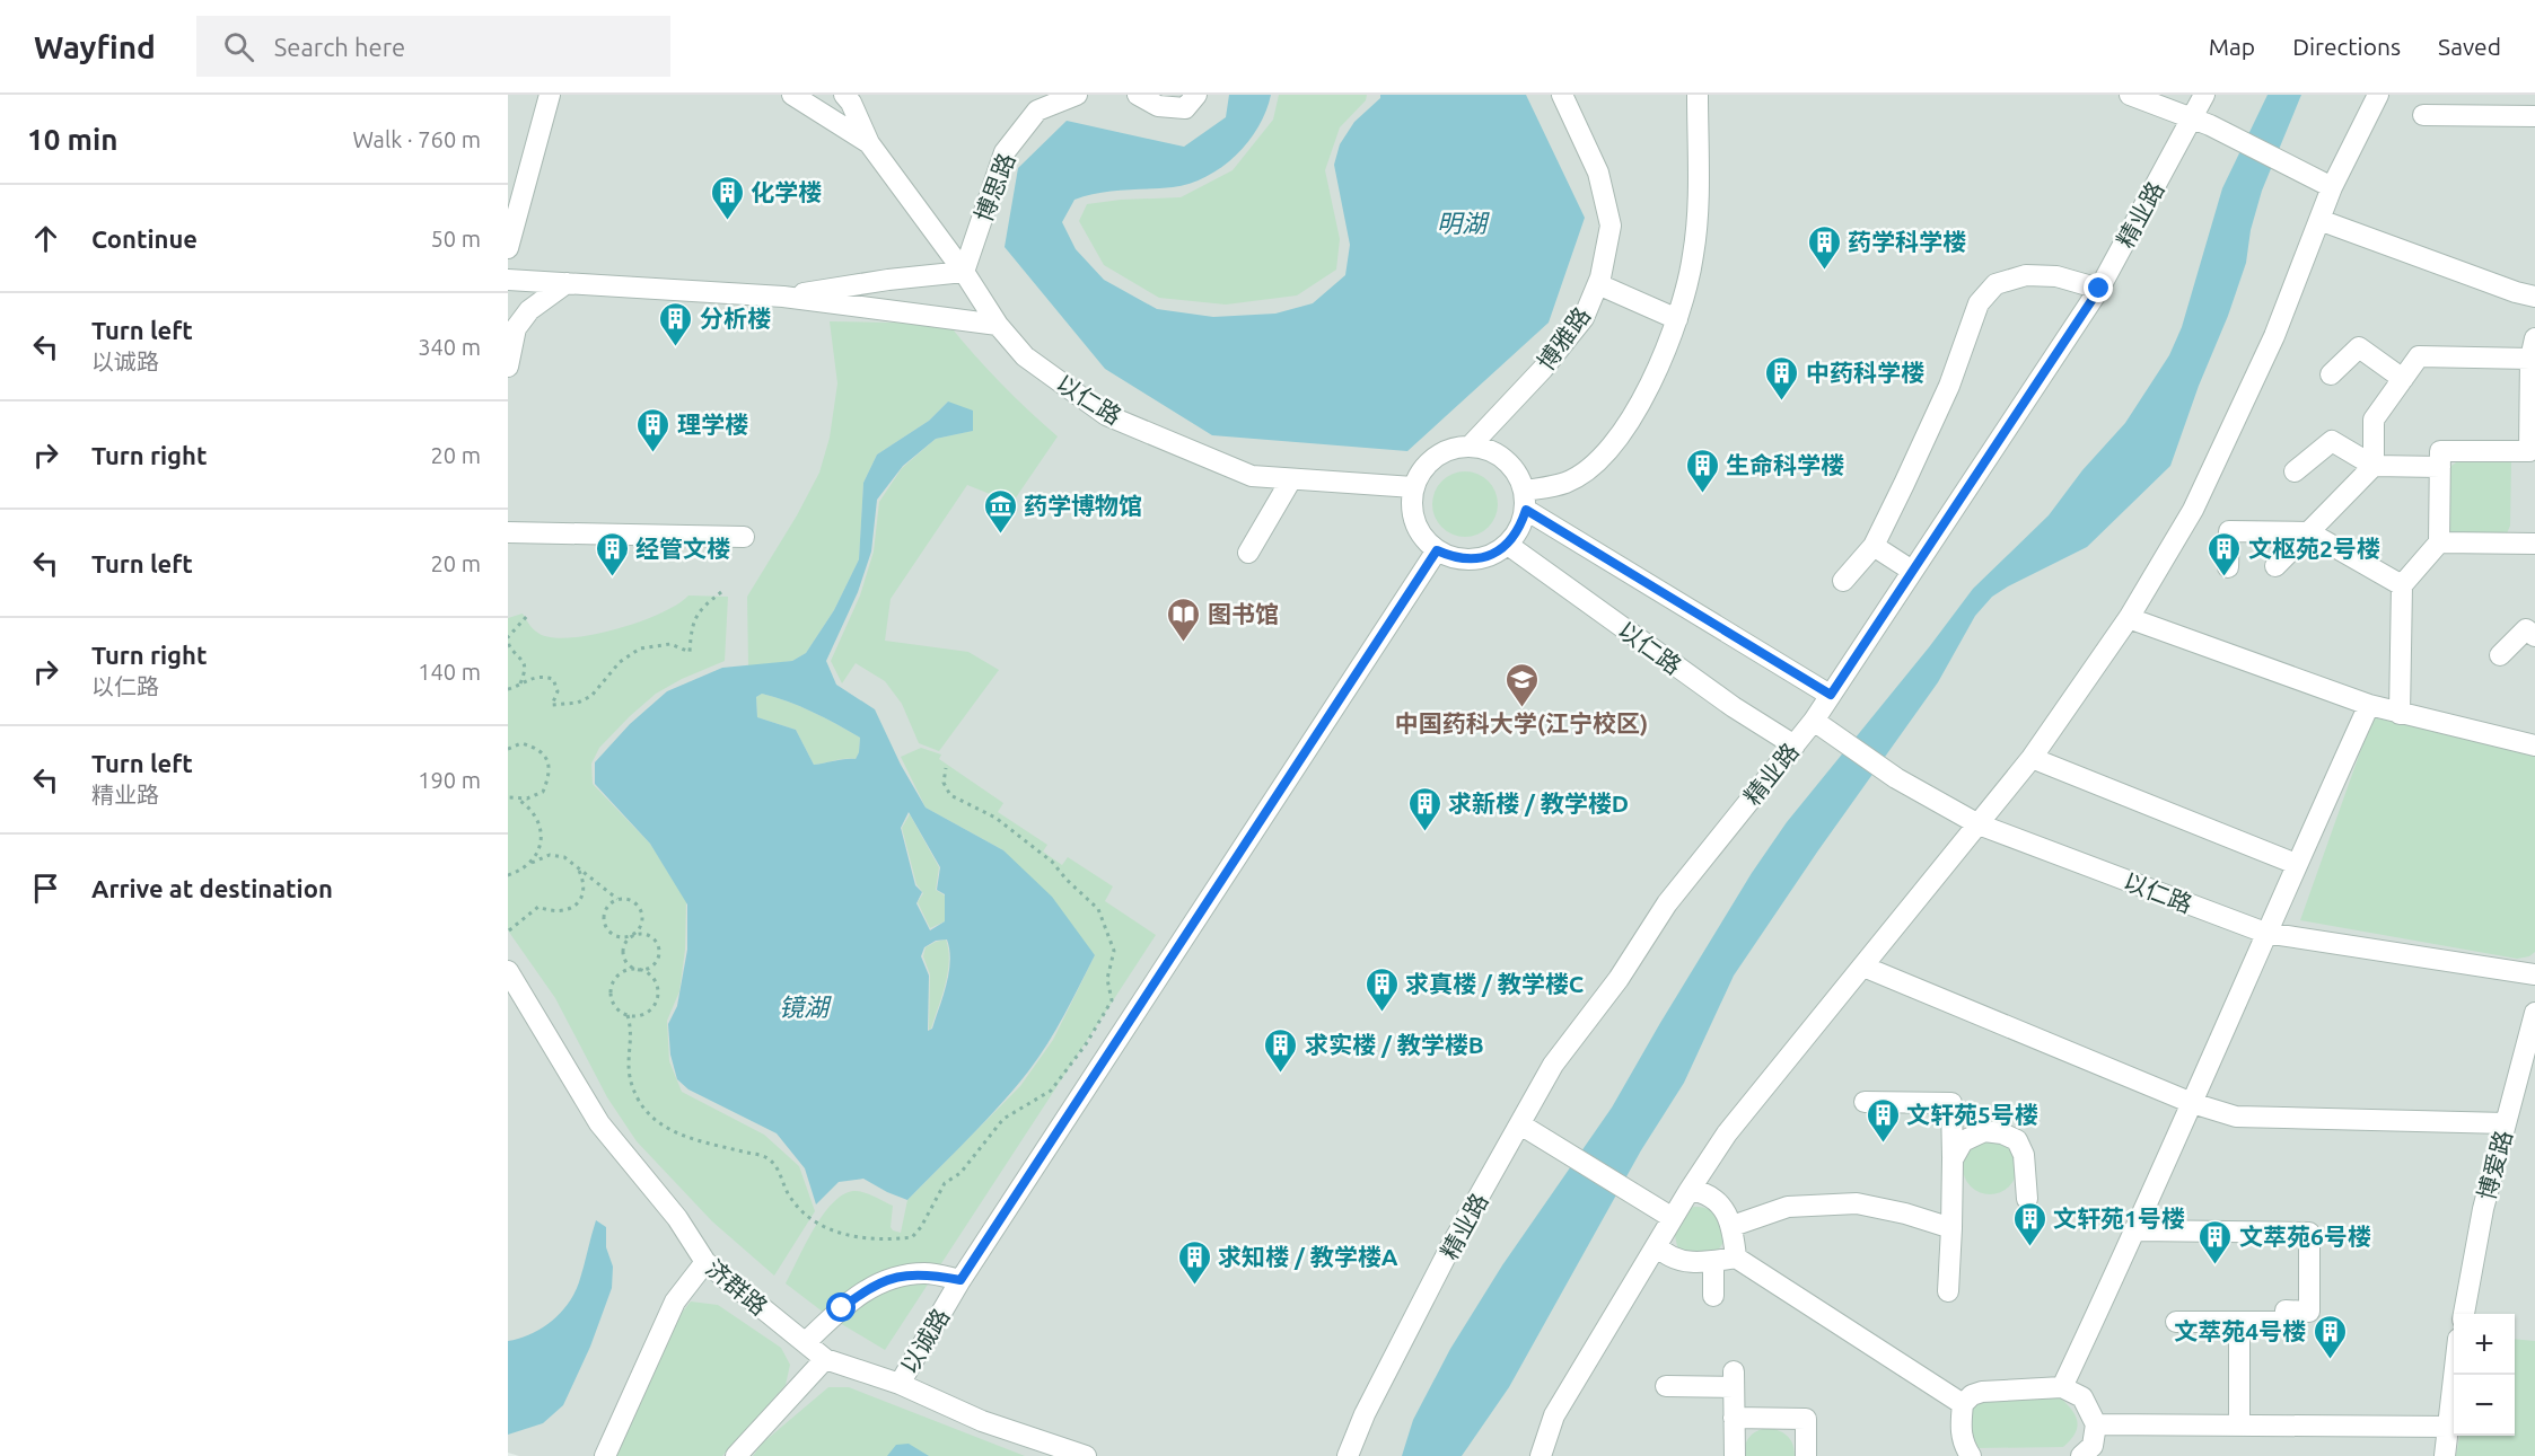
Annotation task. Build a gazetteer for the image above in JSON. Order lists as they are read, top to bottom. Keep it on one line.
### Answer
{"streets":{"street":["博思路","精业路","博雅路","以仁路","博爱路","济群路","以诚路"]},"crossings":[["博思路","以仁路"],["精业路","以仁路"],["博雅路","以仁路"],["博雅路","以诚路"],["以仁路","以诚路"],["济群路","以诚路"]],"water":["明湖","镜湖"],"places":{"building":["化学楼","药学科学楼","分析楼","中药科学楼","理学楼","生命科学楼","经管文楼","文枢苑2号楼","求新楼 / 教学楼D","求真楼 / 教学楼C","求实楼 / 教学楼B","文轩苑5号楼","文轩苑1号楼","文萃苑6号楼","求知楼 / 教学楼A","文萃苑4号楼"],"museum":["药学博物馆"],"library":["图书馆"],"school or university":["中国药科大学(江宁校区)"]},"page":{"header":"Wayfind","search":"Search here","nav":["Map","Directions","Saved"],"heading":["10 min","Walk · 760 m"],"list":[["Continue","50 m"],["Turn left","以诚路","340 m"],["Turn right","20 m"],["Turn left","20 m"],["Turn right","以仁路","140 m"],["Turn left","精业路","190 m"],"Arrive at destination"],"map_buttons":["+","−"]}}
